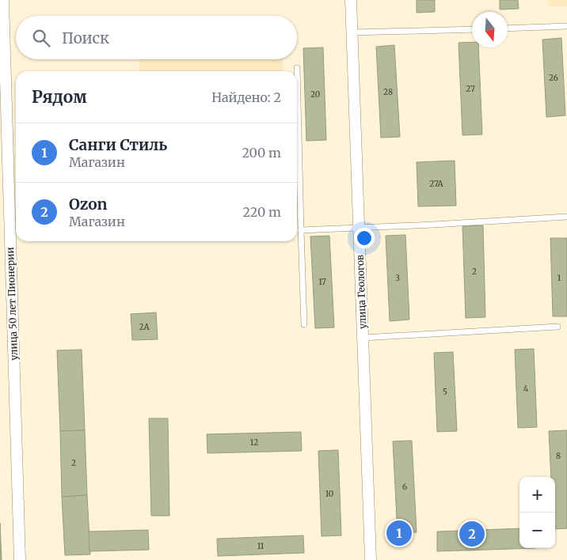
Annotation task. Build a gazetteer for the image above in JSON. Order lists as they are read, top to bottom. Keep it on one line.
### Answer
{"streets":{"street":["улица Геологов","улица 50 лет Пионерии"]},"house_numbers":["26","27","28","20","27А","2","3","1","17","2А","4","5","12","8","2","6","10","11"],"north":"bottom","page":{"search":"Поиск","heading":["Рядом","Найдено: 2"],"list":[{"mark":"1","name":"Санги Стиль","note":"Магазин","value":"200 m"},{"mark":"2","name":"Ozon","note":"Магазин","value":"220 m"}],"map_buttons":["+","−"],"pins":["1","2"]}}
